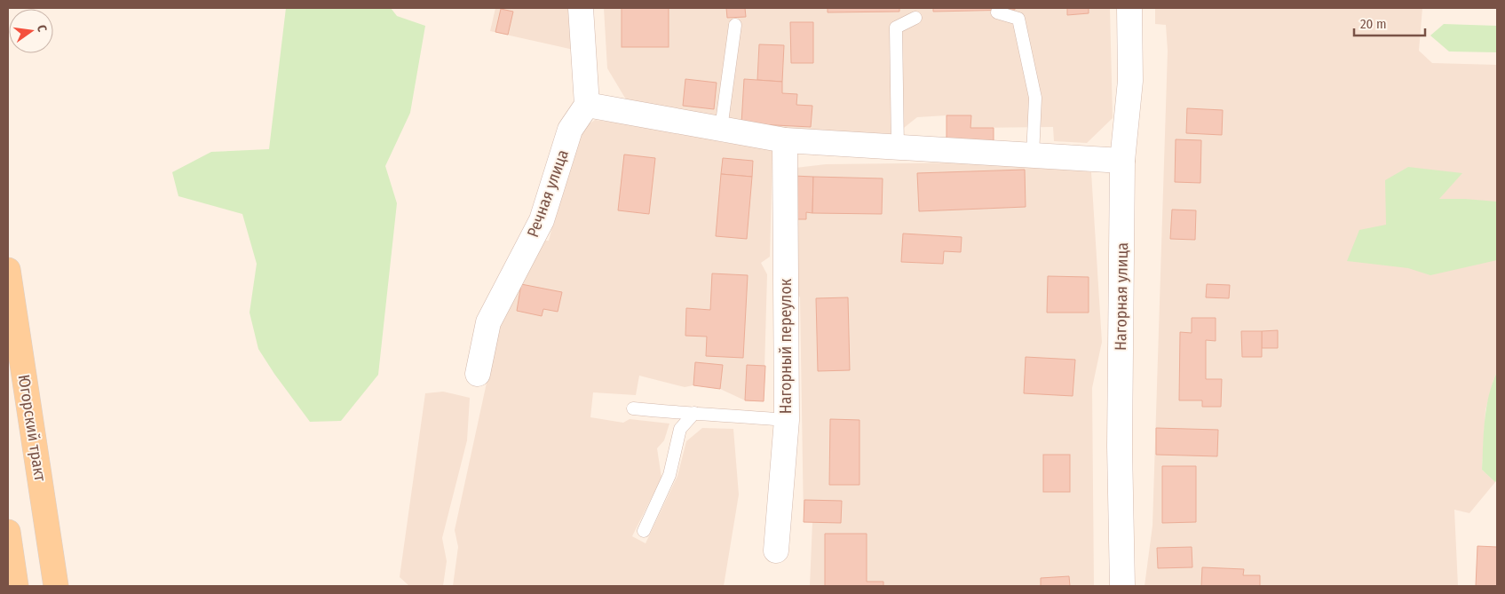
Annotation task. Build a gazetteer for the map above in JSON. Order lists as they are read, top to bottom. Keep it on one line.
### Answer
{"streets":{"main road":["Югорский тракт"],"street":["Речная улица","Нагорная улица","Нагорный переулок"]},"scale_bar":"20 m","north":"right"}
